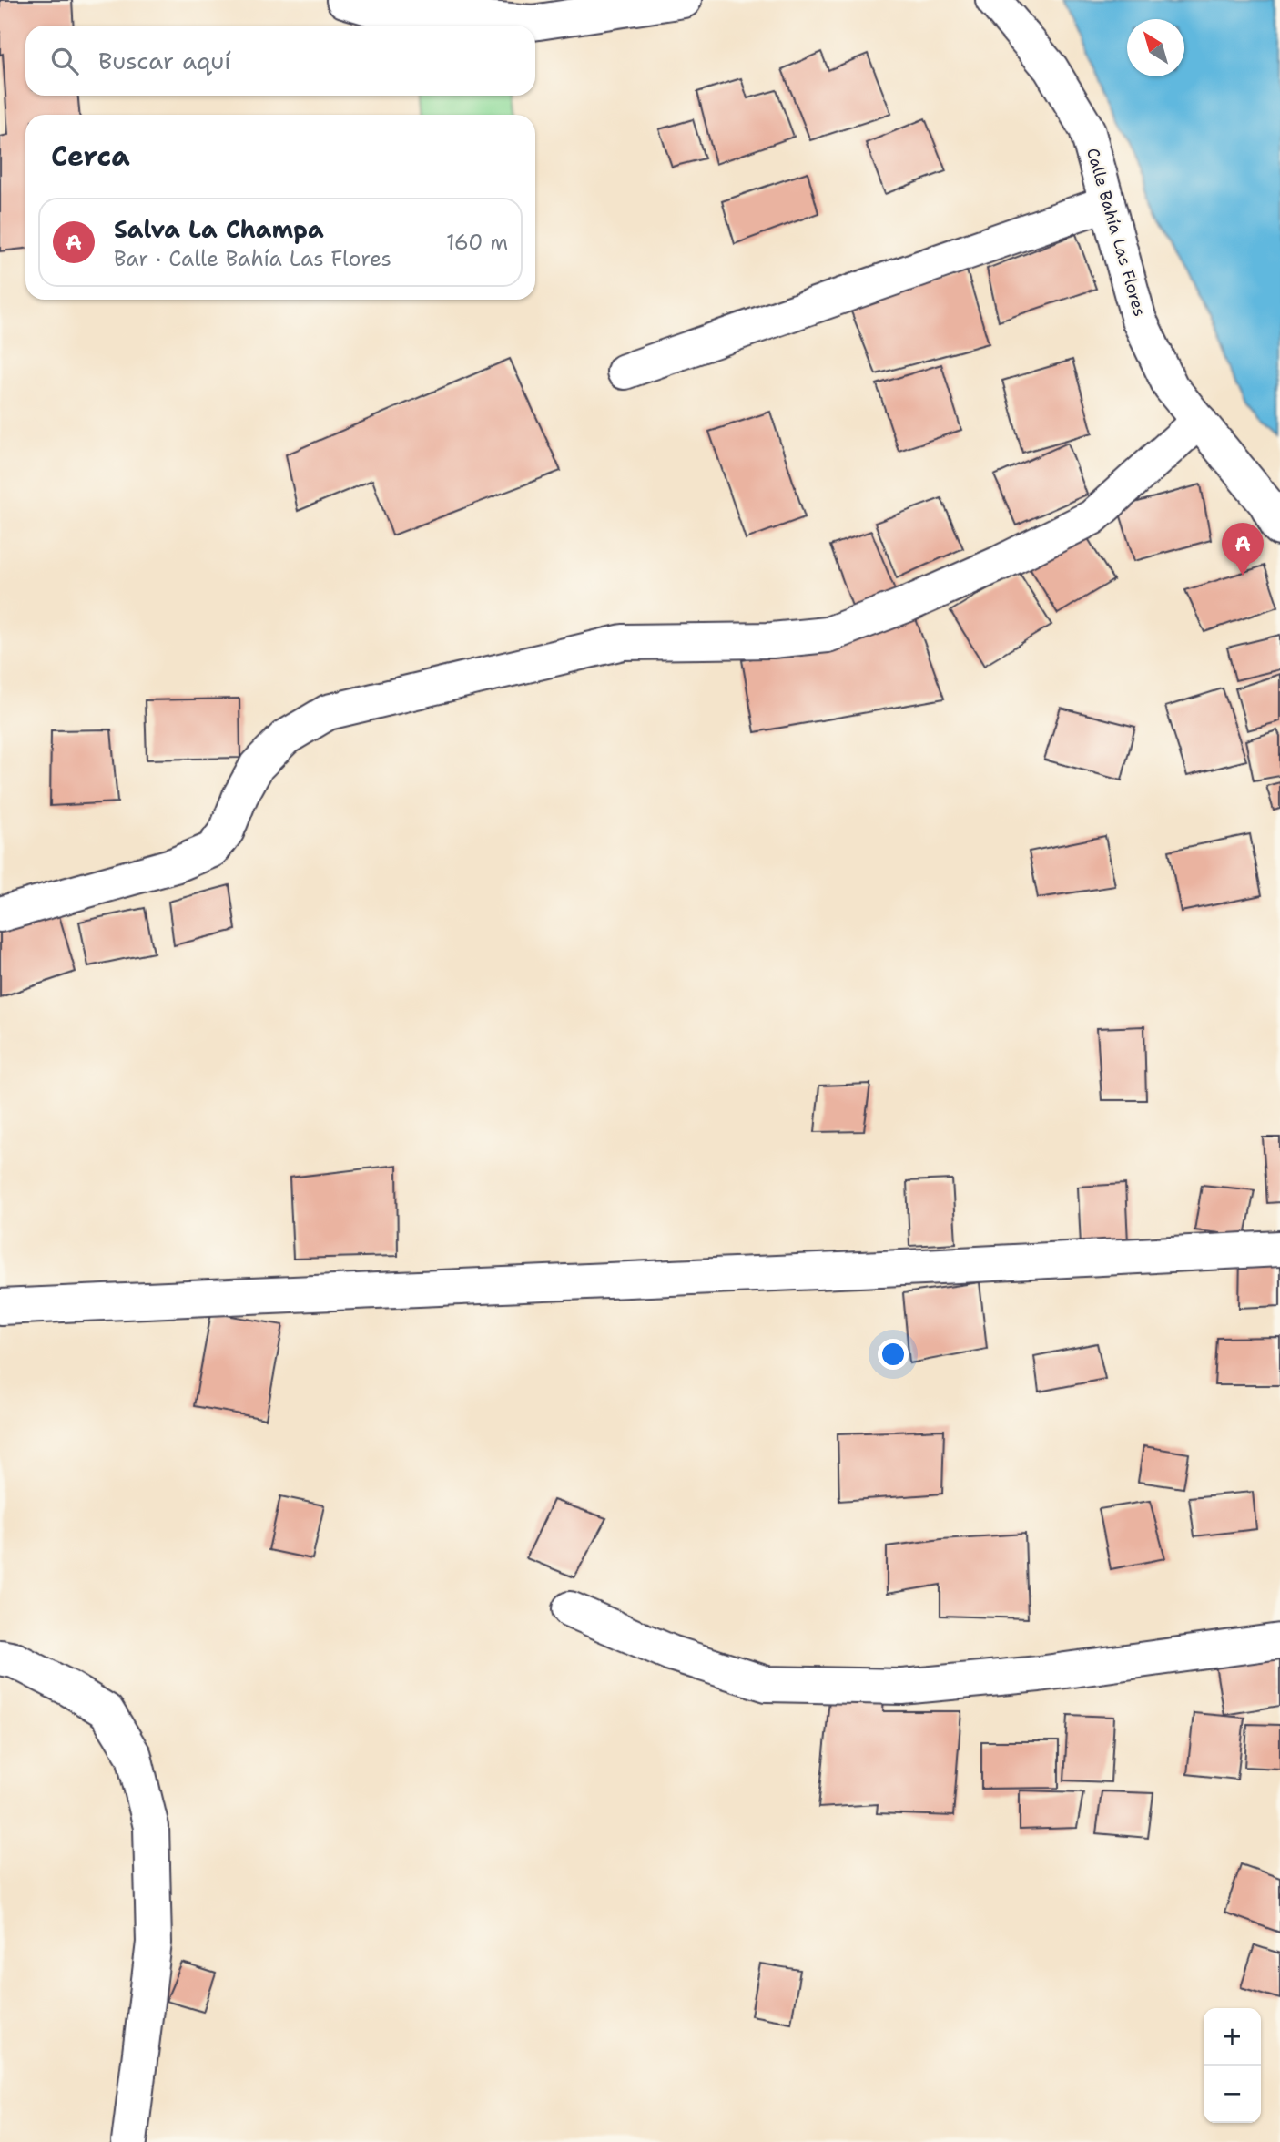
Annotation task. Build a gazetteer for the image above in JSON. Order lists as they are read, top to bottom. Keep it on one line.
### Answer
{"streets":{"street":["Calle Bahía Las Flores"]},"north":"top left","page":{"search":"Buscar aquí","heading":"Cerca","list":[{"mark":"A","name":"Salva La Champa","note":"Bar · Calle Bahía Las Flores","value":"160 m"}],"pins":"A","map_buttons":["+","−"]}}
